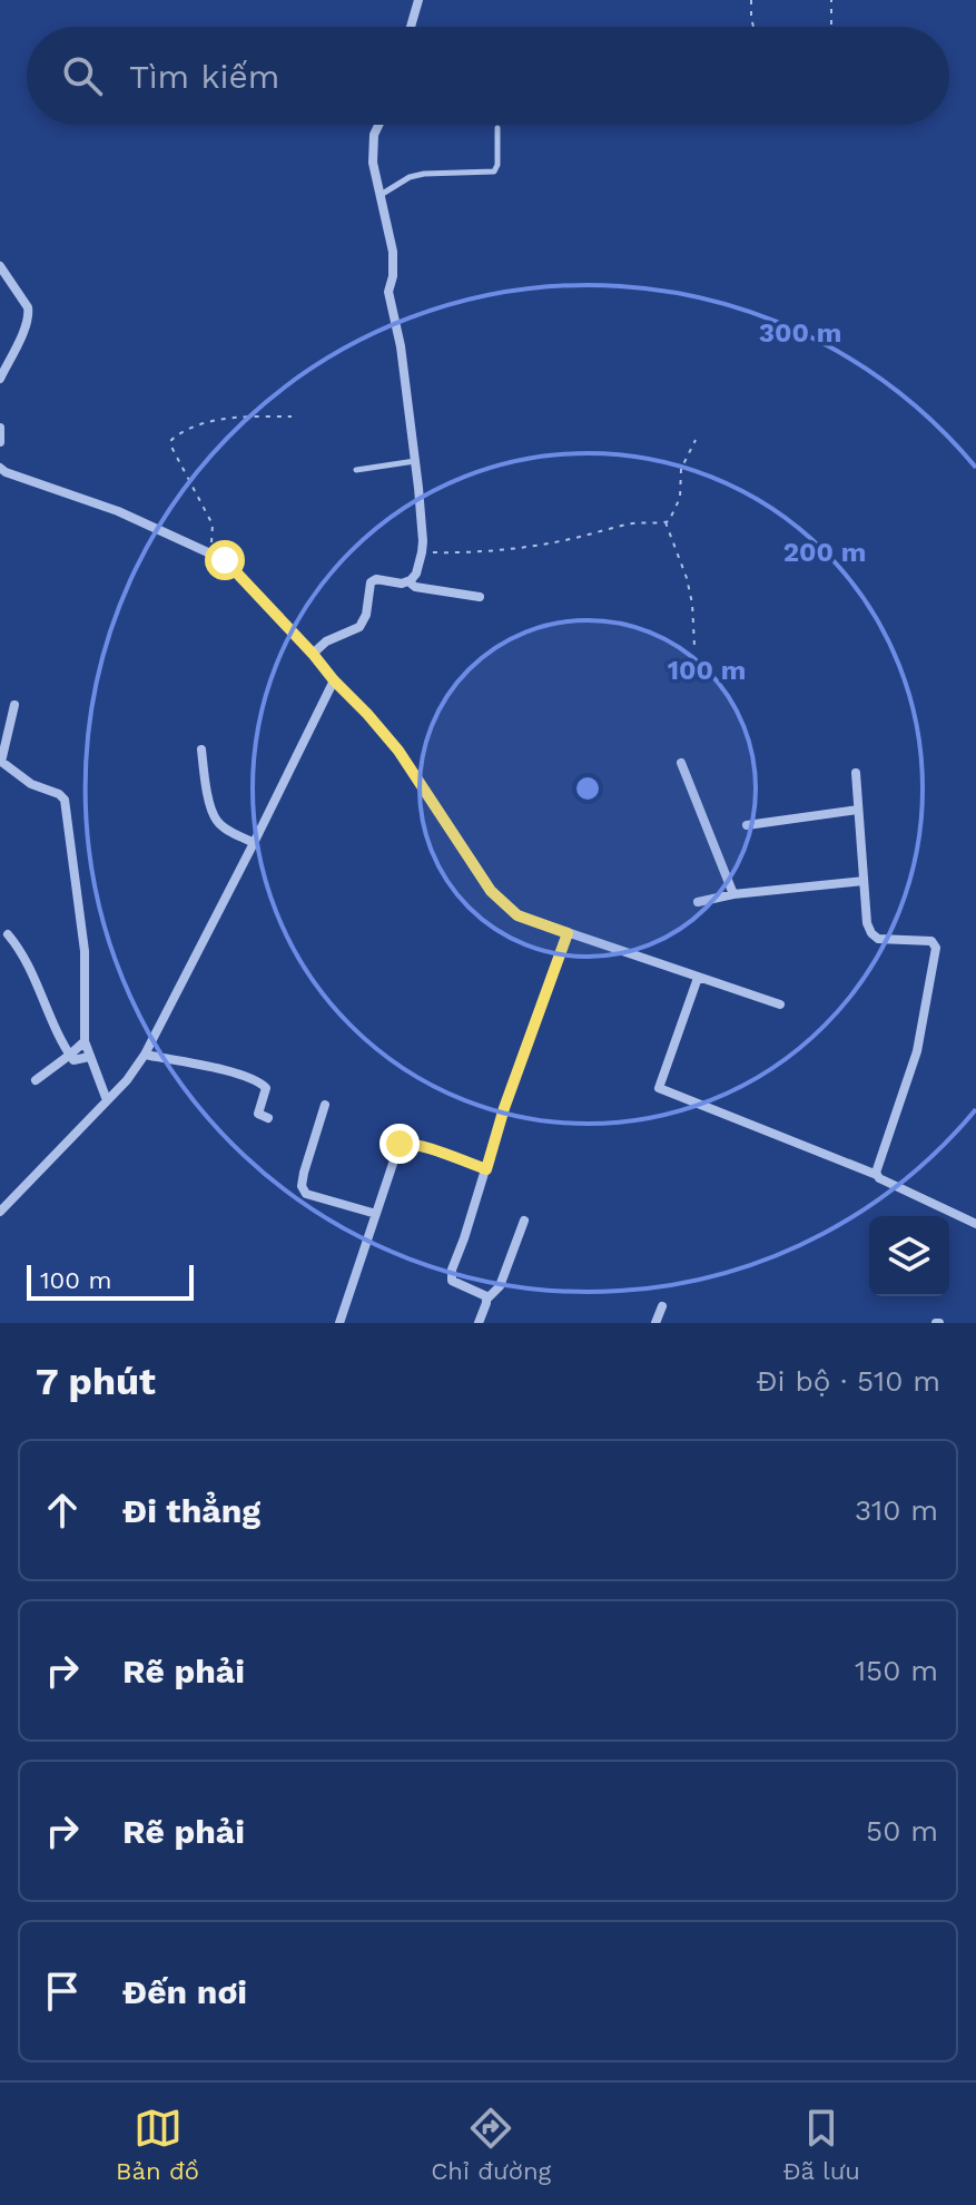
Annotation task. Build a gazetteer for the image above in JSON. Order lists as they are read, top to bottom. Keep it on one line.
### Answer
{"scale_bar":"100 m","page":{"search":"Tìm kiếm","scale":"100 m","heading":["7 phút","Đi bộ · 510 m"],"list":[["Đi thẳng","310 m"],["Rẽ phải","150 m"],["Rẽ phải","50 m"],"Đến nơi"],"nav":["Bản đồ","Chỉ đường","Đã lưu"]},"rings":["300 m","200 m","100 m"]}
